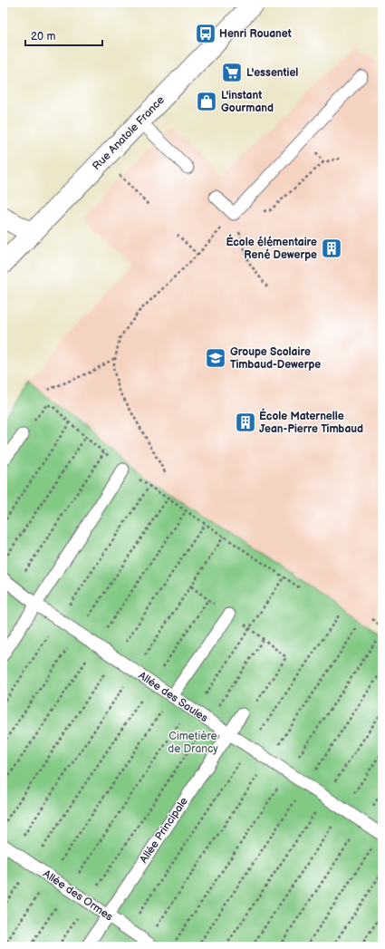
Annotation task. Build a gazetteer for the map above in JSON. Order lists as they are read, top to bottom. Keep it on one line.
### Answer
{"streets":{"street":["Rue Anatole France"],"lane":["Allée des Saules","Allée Principale","Allée des Ormes"]},"crossings":[["Allée des Saules","Allée Principale"],["Allée Principale","Allée des Ormes"]],"parks":["Cimetière de Drancy"],"places":{"bus stop":["Henri Rouanet"],"supermarket":["L'essentiel"],"shop":["L'instant Gourmand"],"building":["École élémentaire René Dewerpe","École Maternelle Jean-Pierre Timbaud"],"school or university":["Groupe Scolaire Timbaud-Dewerpe"]},"scale_bar":"20 m"}
